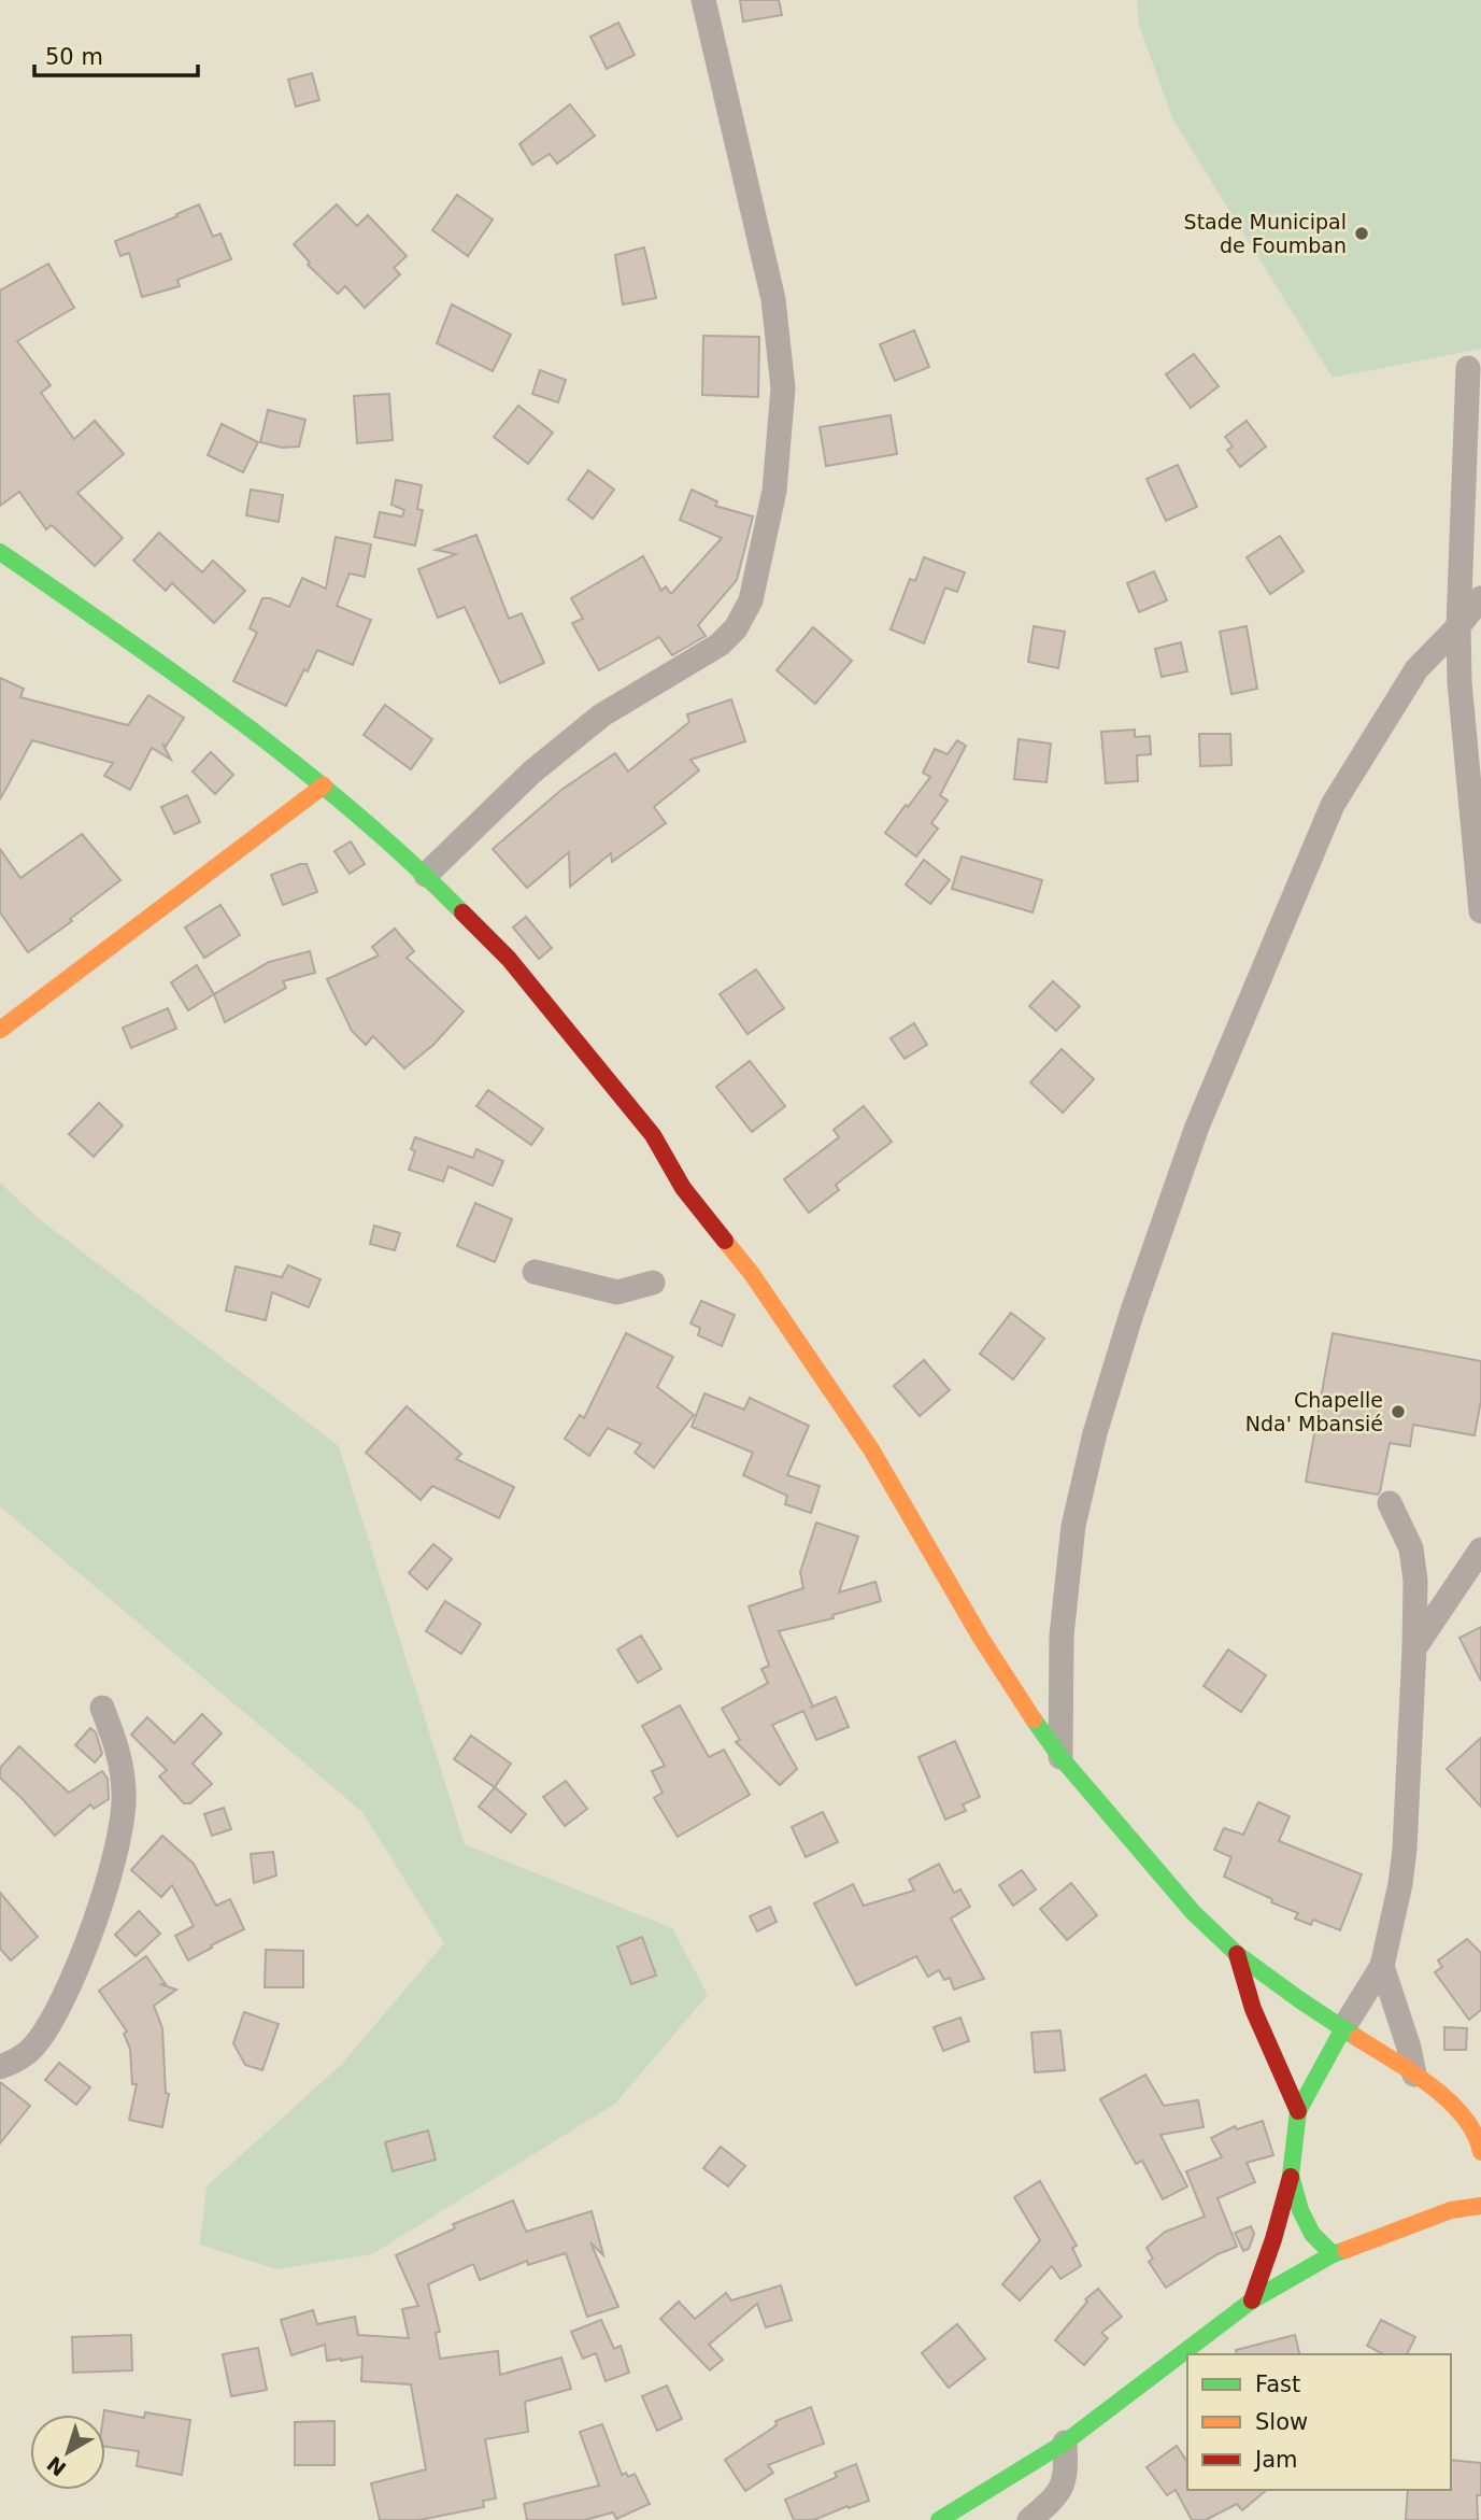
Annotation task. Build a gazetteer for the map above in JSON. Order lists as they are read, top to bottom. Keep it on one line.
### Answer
{"places":["Stade Municipal de Foumban","Chapelle Nda' Mbansié"],"legend":["Fast","Slow","Jam"],"scale_bar":"50 m","north":"bottom left"}
